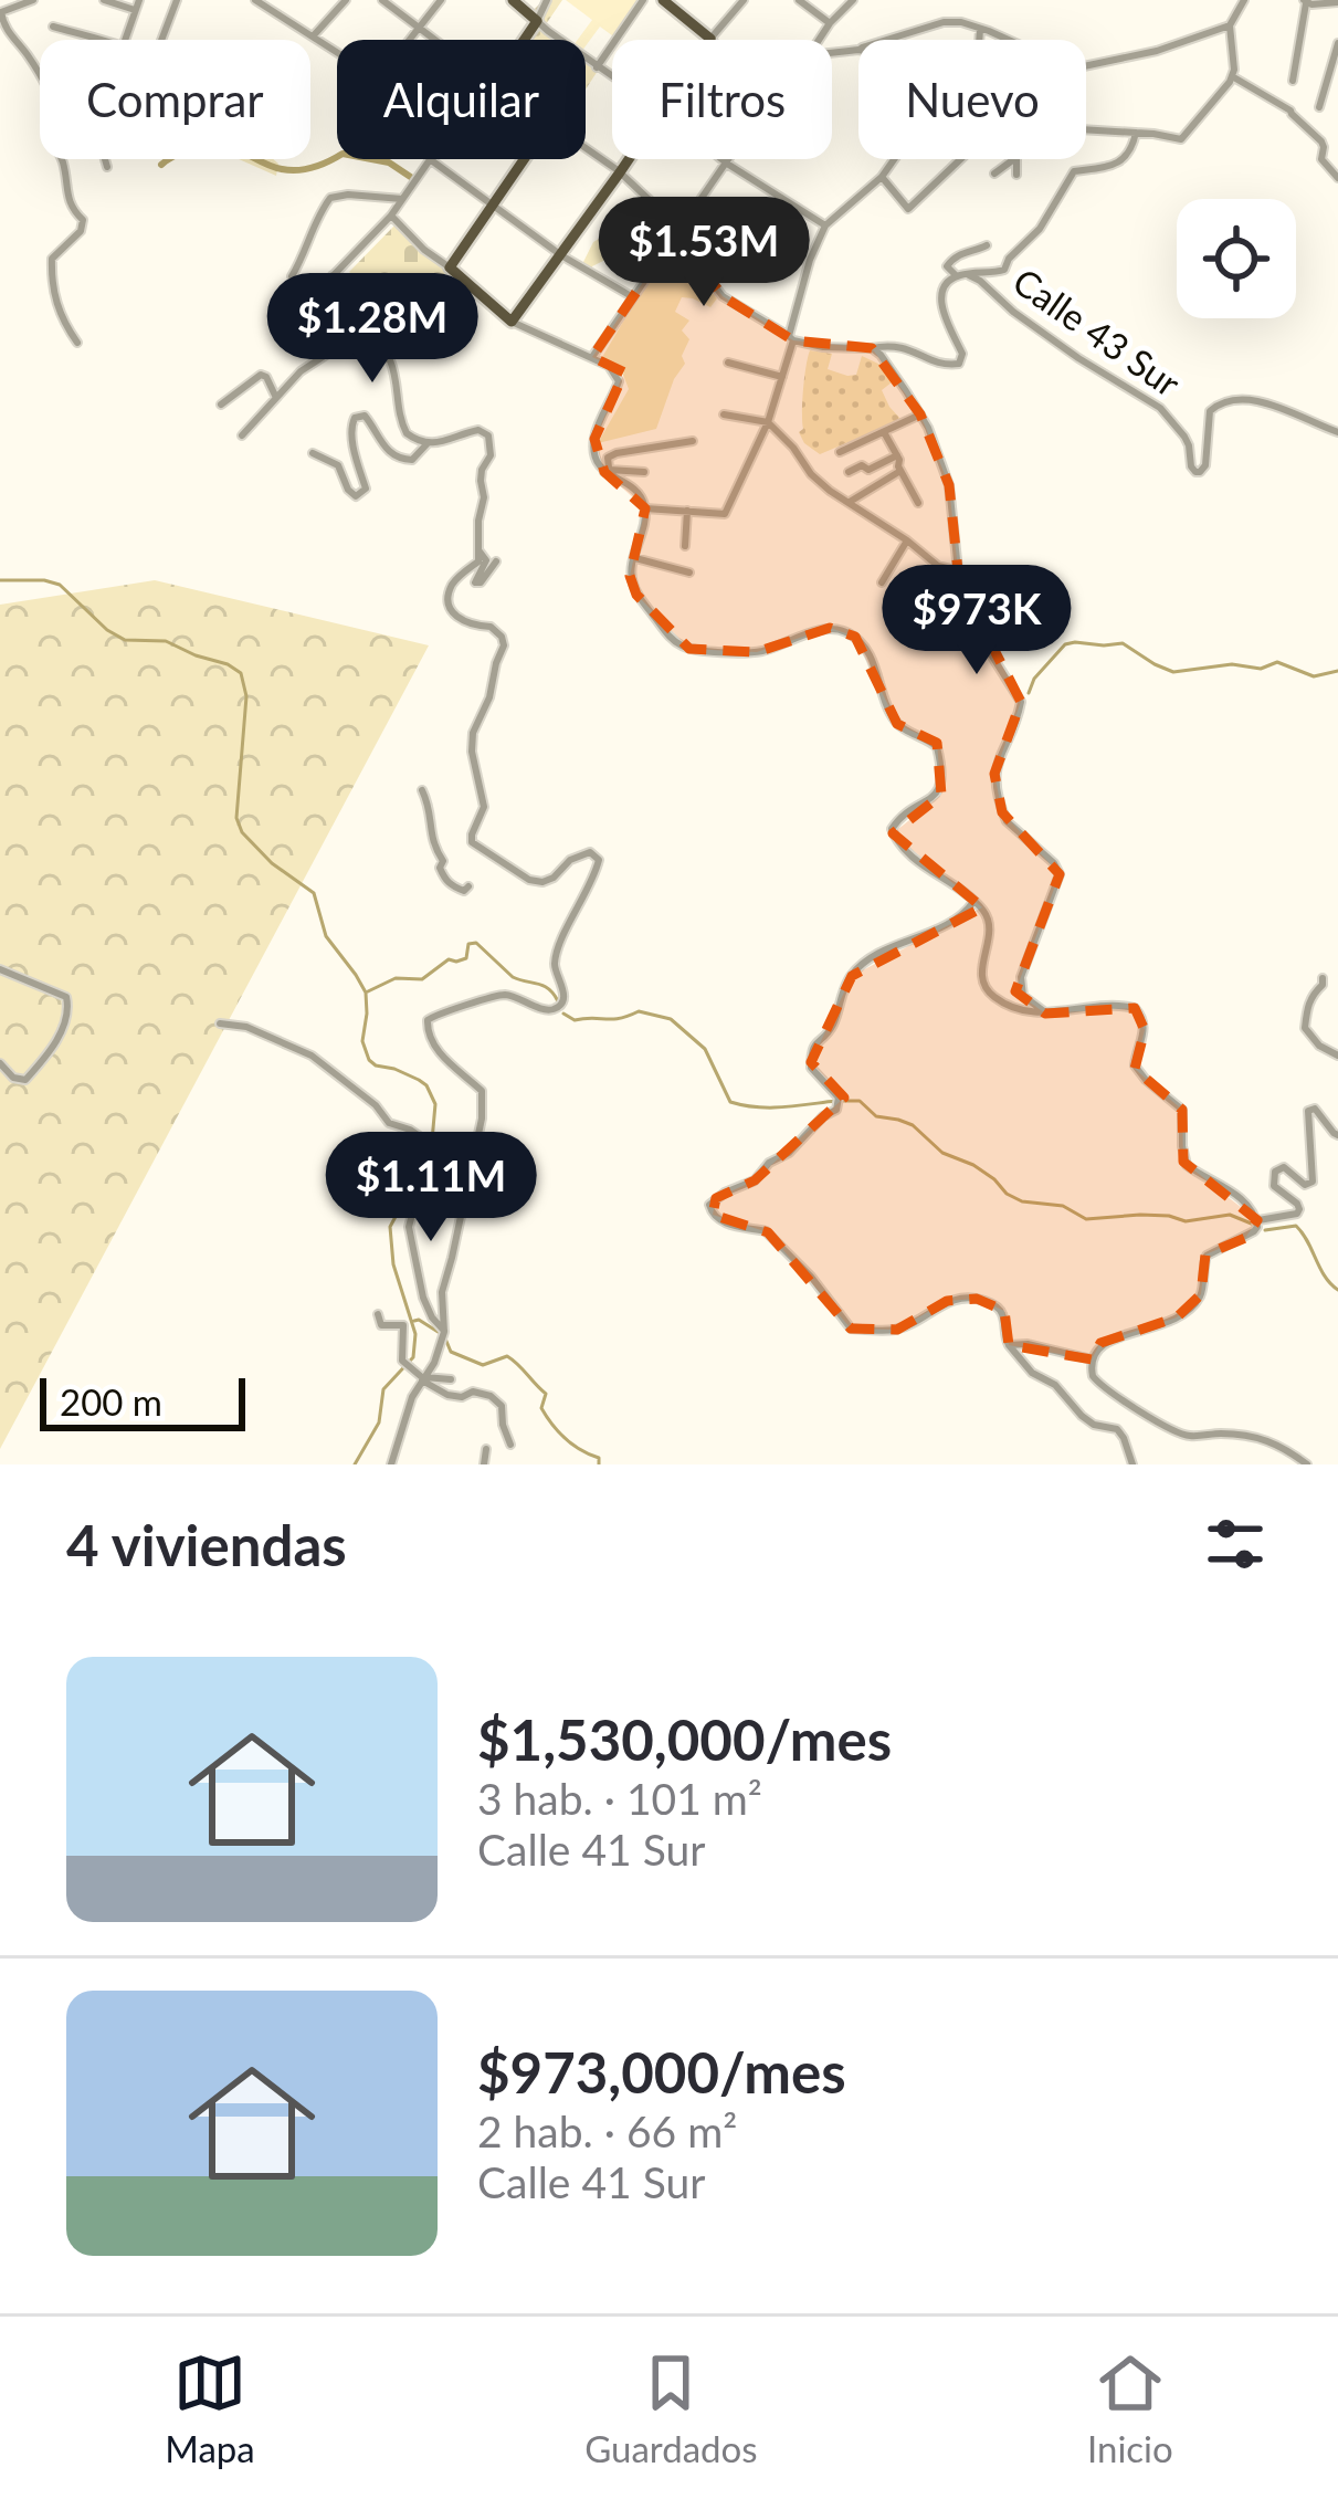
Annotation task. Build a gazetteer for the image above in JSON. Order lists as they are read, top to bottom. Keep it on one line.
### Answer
{"streets":{"street":["Calle 43 Sur"]},"scale_bar":"200 m","page":{"chip":["Comprar","Alquilar","Filtros","Nuevo"],"price":["$1.53M","$1.28M","$973K","$1.11M"],"scale":"200 m","heading":"4 viviendas","list":[{"name":"$1,530,000/mes","note":"3 hab. · 101 m² · Calle 41 Sur"},{"name":"$973,000/mes","note":"2 hab. · 66 m² · Calle 41 Sur"}],"tabs":["Mapa","Guardados","Inicio"]}}
